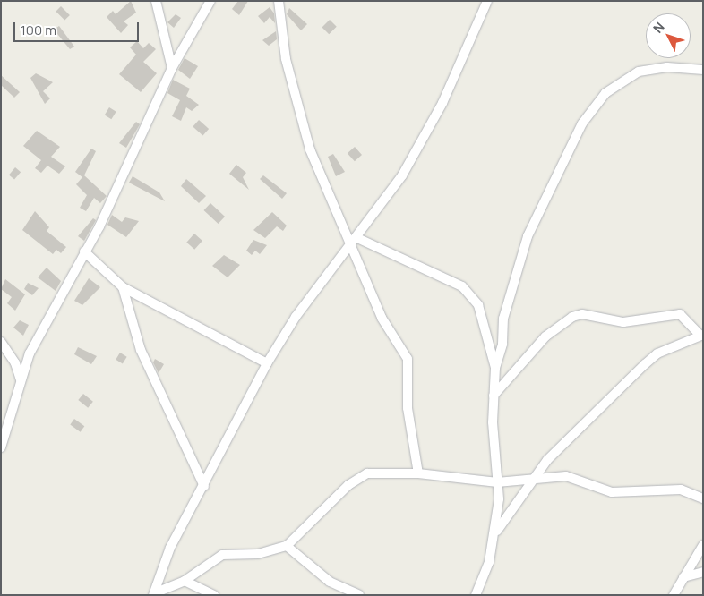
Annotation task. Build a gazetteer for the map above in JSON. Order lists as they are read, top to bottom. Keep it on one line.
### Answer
{"scale_bar":"100 m","north":"top left"}
